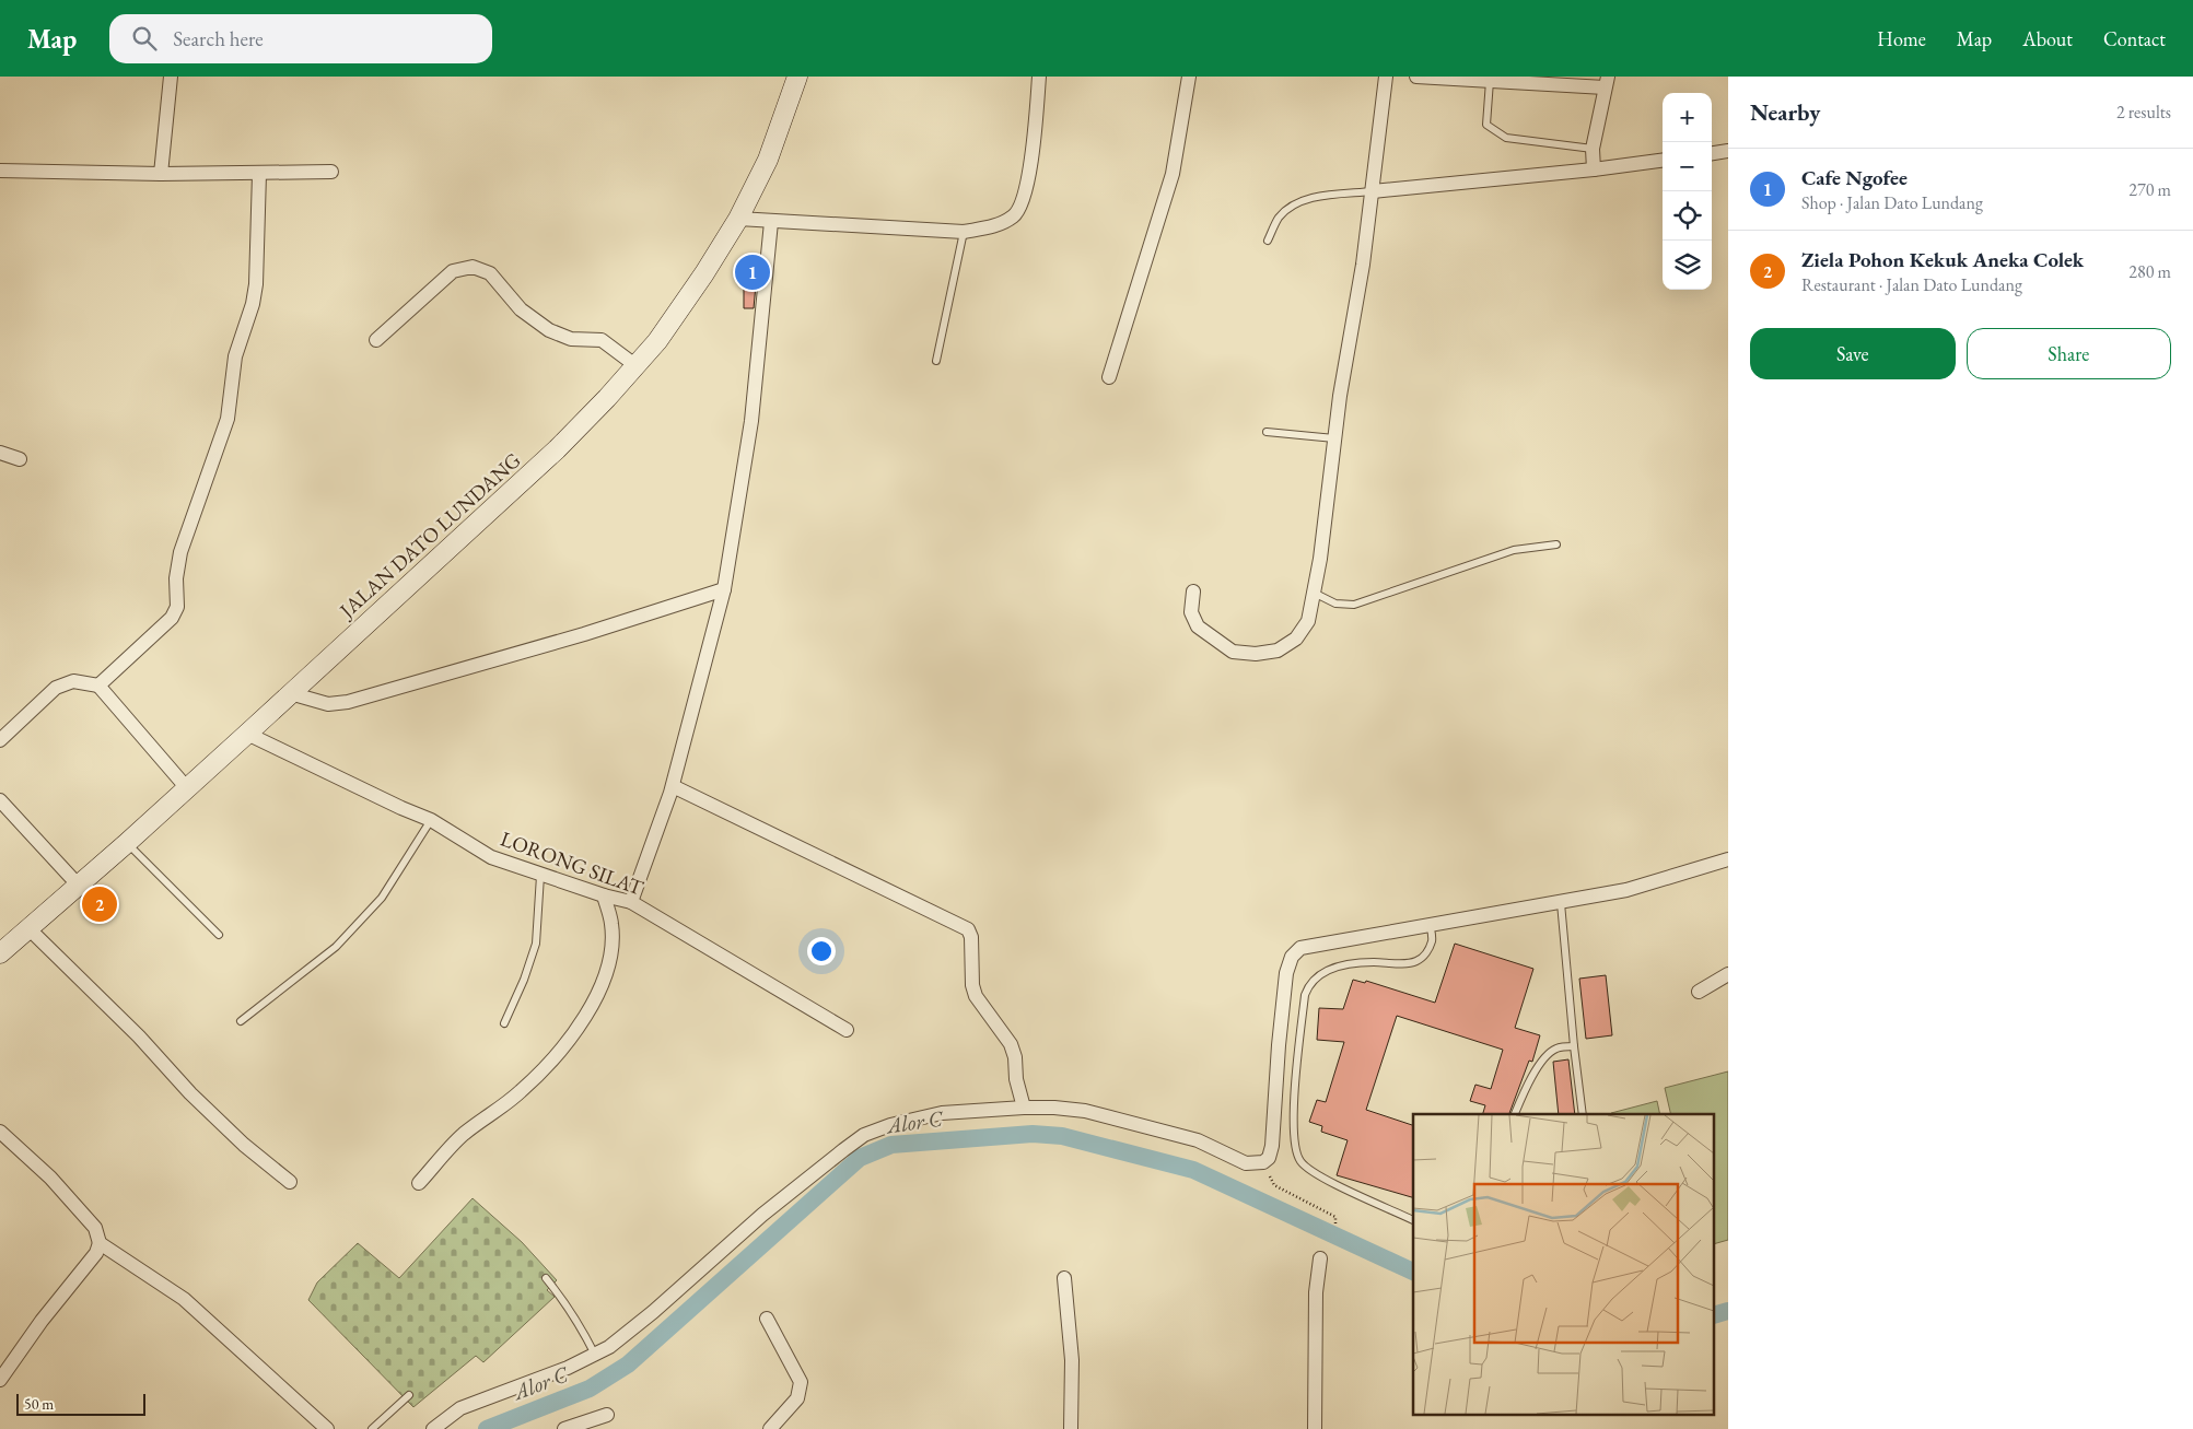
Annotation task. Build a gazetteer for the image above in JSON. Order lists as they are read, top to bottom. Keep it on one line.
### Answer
{"streets":{"main road":["JALAN DATO LUNDANG"],"street":["LORONG SILAT"]},"crossings":[["JALAN DATO LUNDANG","LORONG SILAT"]],"water":["Alor C"],"scale_bar":"50 m","page":{"header":"Map","search":"Search here","nav":["Home","Map","About","Contact"],"heading":["Nearby","2 results"],"map_buttons":["+","−"],"list":[{"mark":"1","name":"Cafe Ngofee","note":"Shop · Jalan Dato Lundang","value":"270 m"},{"mark":"2","name":"Ziela Pohon Kekuk Aneka Colek","note":"Restaurant · Jalan Dato Lundang","value":"280 m"}],"pins":["1","2"],"buttons":["Save","Share"],"scale":"50 m"}}
